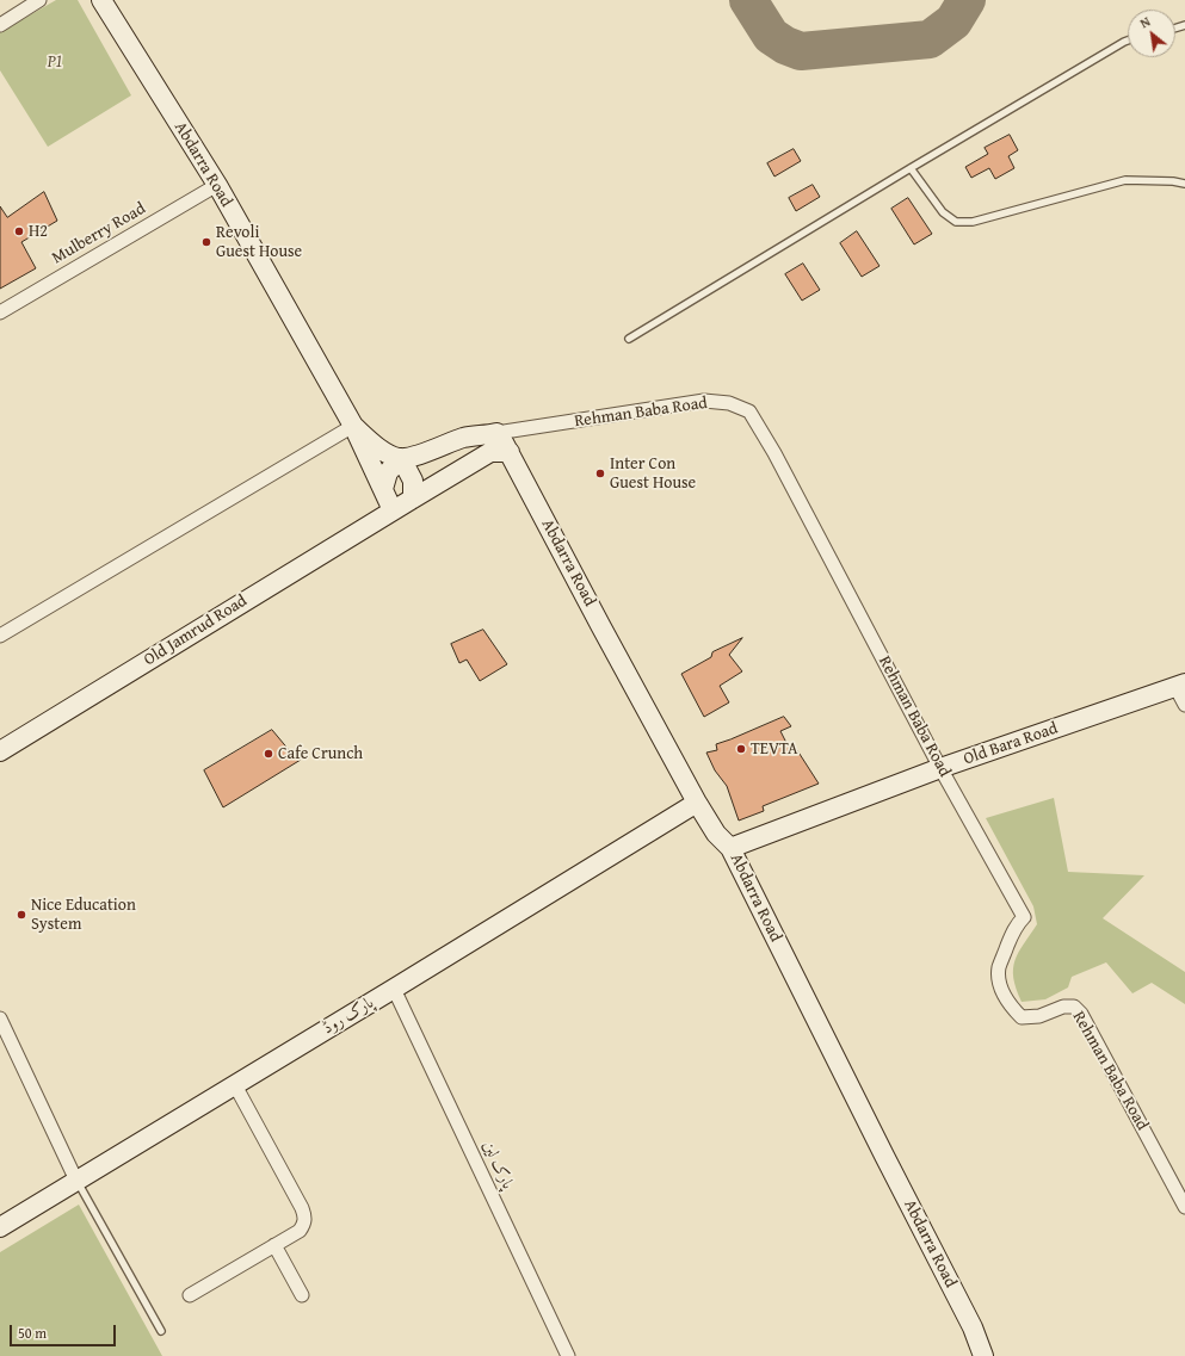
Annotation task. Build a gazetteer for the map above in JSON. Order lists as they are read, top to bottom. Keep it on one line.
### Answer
{"streets":{"street":["Abdarra Road","Mulberry Road","Rehman Baba Road","Old Jamrud Road","Old Bara Road","پارک روڈ","پارک لین"]},"crossings":[["Abdarra Road","Mulberry Road"],["Abdarra Road","Old Jamrud Road"],["Abdarra Road","Old Bara Road"],["Abdarra Road","پارک روڈ"],["Rehman Baba Road","Old Bara Road"],["پارک روڈ","پارک لین"]],"parks":["P1"],"places":["H2","Revoli Guest House","Inter Con Guest House","TEVTA","Cafe Crunch","Nice Education System"],"scale_bar":"50 m","north":"top left"}
